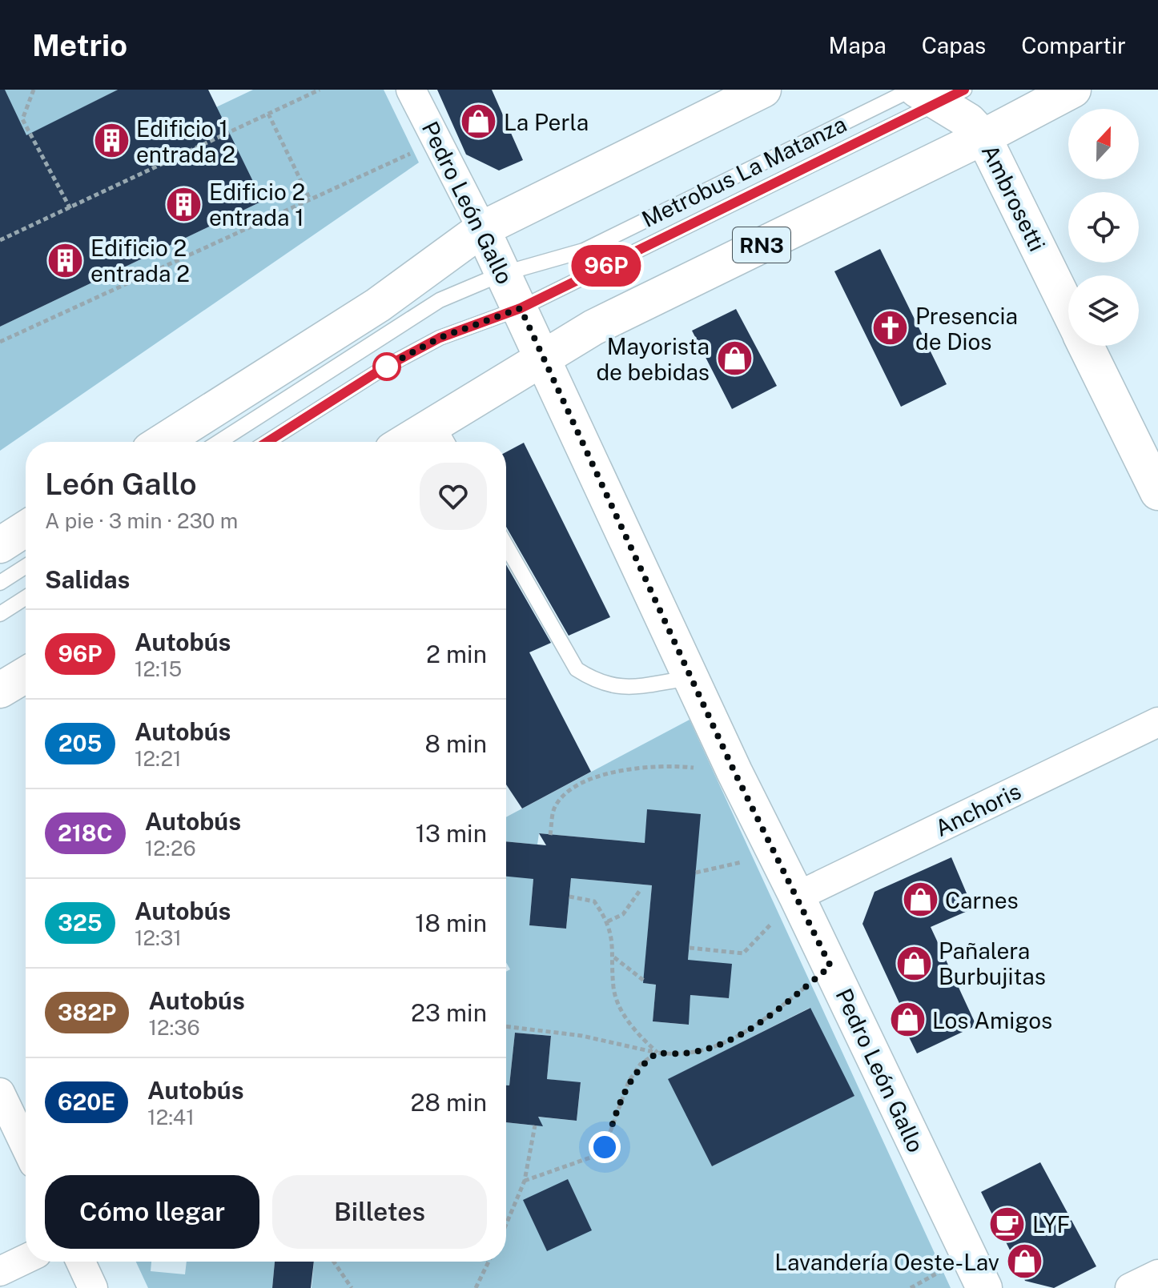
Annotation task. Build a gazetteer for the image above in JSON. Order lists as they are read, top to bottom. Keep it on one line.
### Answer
{"streets":{"main road":["Ambrosetti","Pedro León Gallo","RN3"],"street":["Anchoris"],"lane":["Metrobus La Matanza"]},"crossings":[["Metrobus La Matanza","Ambrosetti"],["Metrobus La Matanza","Pedro León Gallo"],["Ambrosetti","RN3"],["Pedro León Gallo","RN3"],["Pedro León Gallo","Anchoris"]],"places":{"shop":["La Perla","Mayorista de bebidas","Carnes","Pañalera Burbujitas","Los Amigos","Lavandería Oeste-Lav"],"building":["Edificio 1 entrada 2","Edificio 2 entrada 1","Edificio 2 entrada 2"],"church":["Presencia de Dios"],"cafe":["LYF"]},"lines":["bus line 96P"],"north":"top","page":{"header":"Metrio","nav":["Mapa","Capas","Compartir"],"on_map":"96P","heading":[["León Gallo","A pie · 3 min · 230 m"],"Salidas"],"list":[{"mark":"96P","name":"Autobús","note":"12:15","value":"2 min"},{"mark":"205","name":"Autobús","note":"12:21","value":"8 min"},{"mark":"218C","name":"Autobús","note":"12:26","value":"13 min"},{"mark":"325","name":"Autobús","note":"12:31","value":"18 min"},{"mark":"382P","name":"Autobús","note":"12:36","value":"23 min"},{"mark":"620E","name":"Autobús","note":"12:41","value":"28 min"}],"buttons":["Cómo llegar","Billetes"]}}
